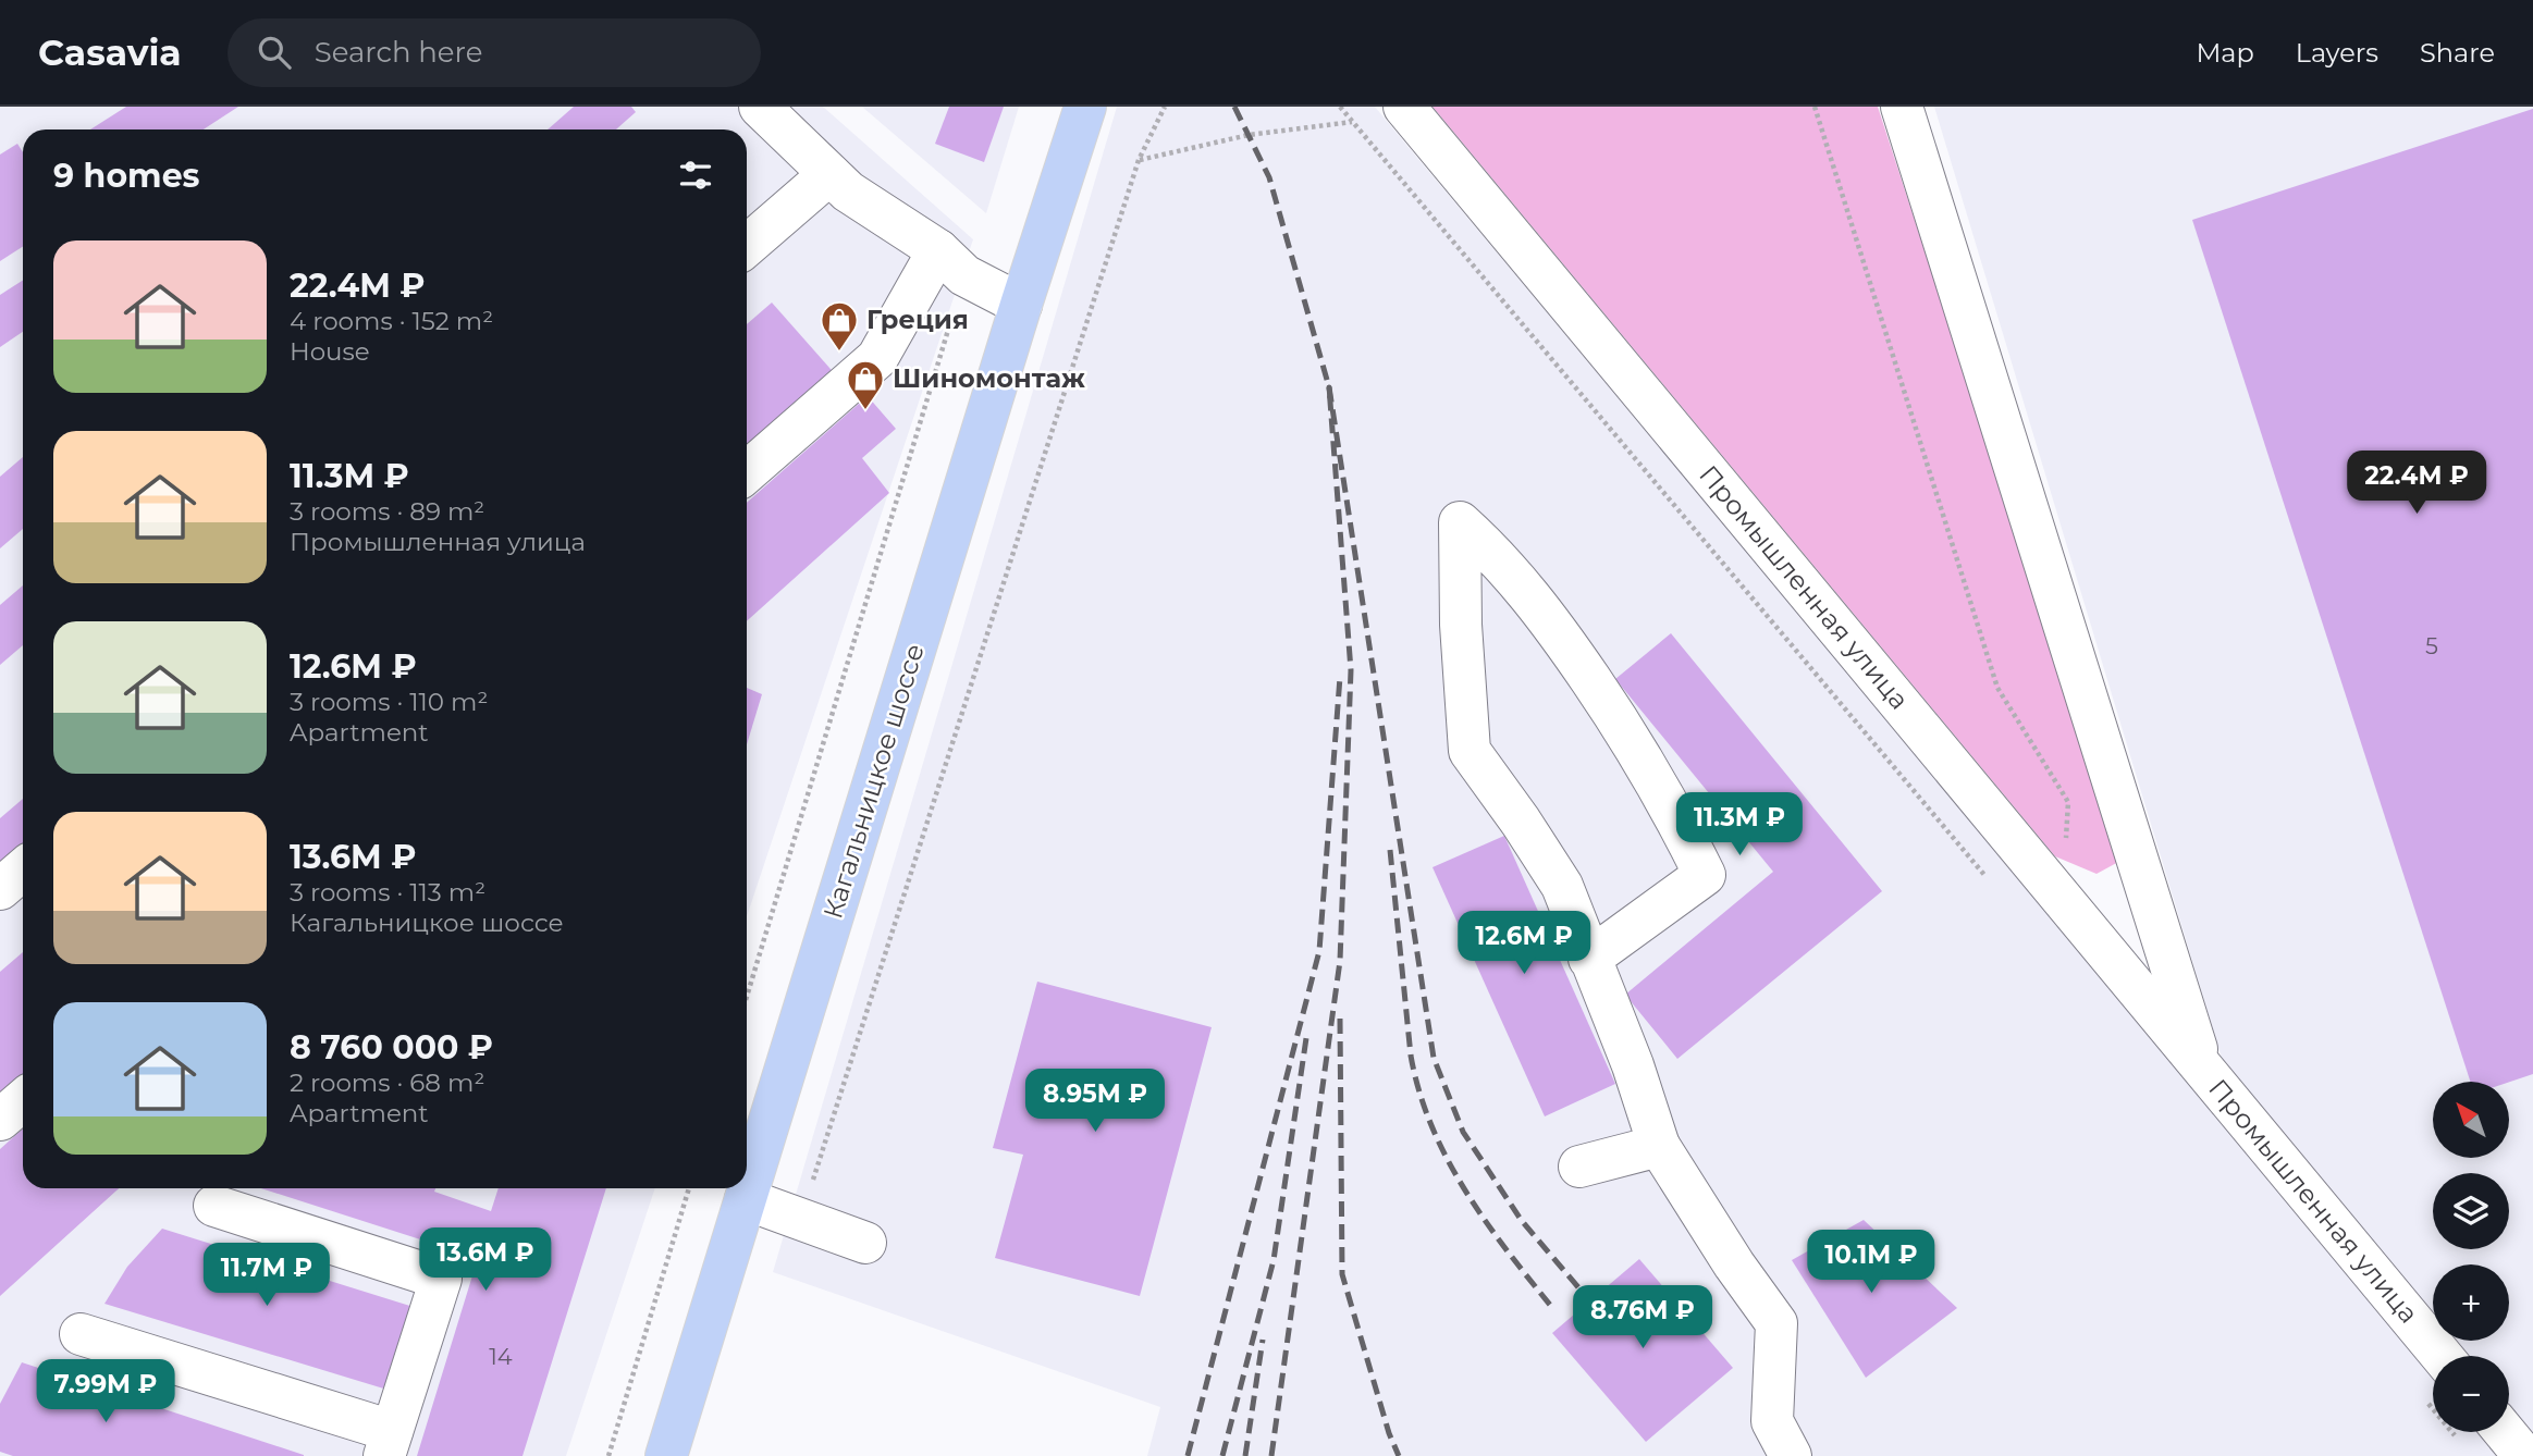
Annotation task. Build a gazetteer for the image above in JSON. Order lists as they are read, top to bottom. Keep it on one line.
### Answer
{"streets":{"main road":["Кагальницкое шоссе"],"street":["Промышленная улица"]},"places":{"shop":["Греция","Шиномонтаж"]},"house_numbers":["5","14"],"north":"top left","page":{"header":"Casavia","search":"Search here","nav":["Map","Layers","Share"],"heading":"9 homes","list":[{"name":"22.4M ₽","note":"4 rooms · 152 m² · House"},{"name":"11.3M ₽","note":"3 rooms · 89 m² · Промышленная улица"},{"name":"12.6M ₽","note":"3 rooms · 110 m² · Apartment"},{"name":"13.6M ₽","note":"3 rooms · 113 m² · Кагальницкое шоссе"},{"name":"8 760 000 ₽","note":"2 rooms · 68 m² · Apartment"}],"price":["22.4M ₽","11.3M ₽","12.6M ₽","8.95M ₽","13.6M ₽","10.1M ₽","11.7M ₽","8.76M ₽","7.99M ₽"],"map_buttons":["+","−"]}}
